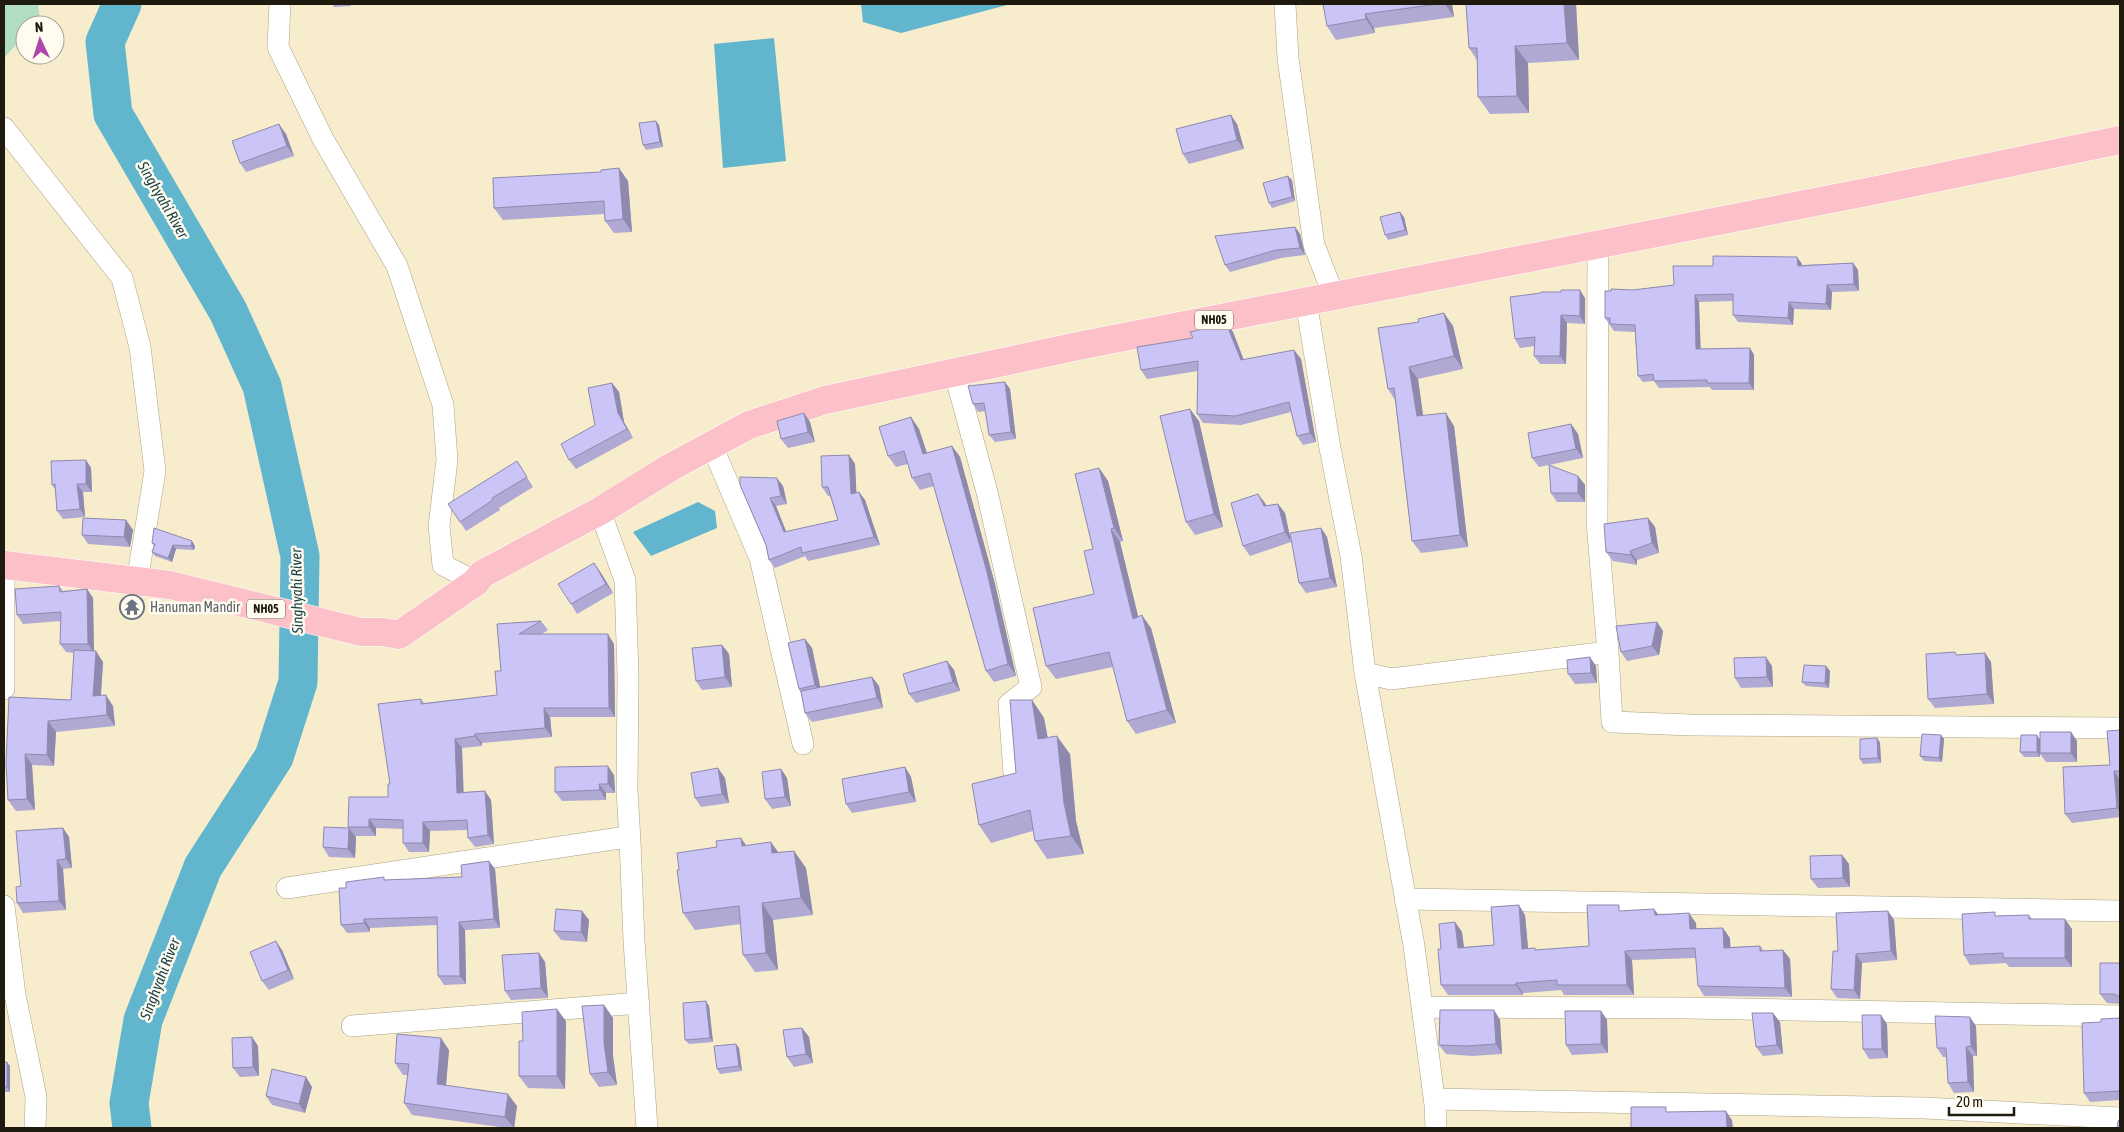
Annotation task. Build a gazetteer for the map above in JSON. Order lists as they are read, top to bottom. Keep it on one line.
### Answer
{"streets":{"main road":["NH05"]},"water":["Singhyahi River"],"places":{"temple":["Hanuman Mandir"]},"scale_bar":"20 m","north":"top"}
